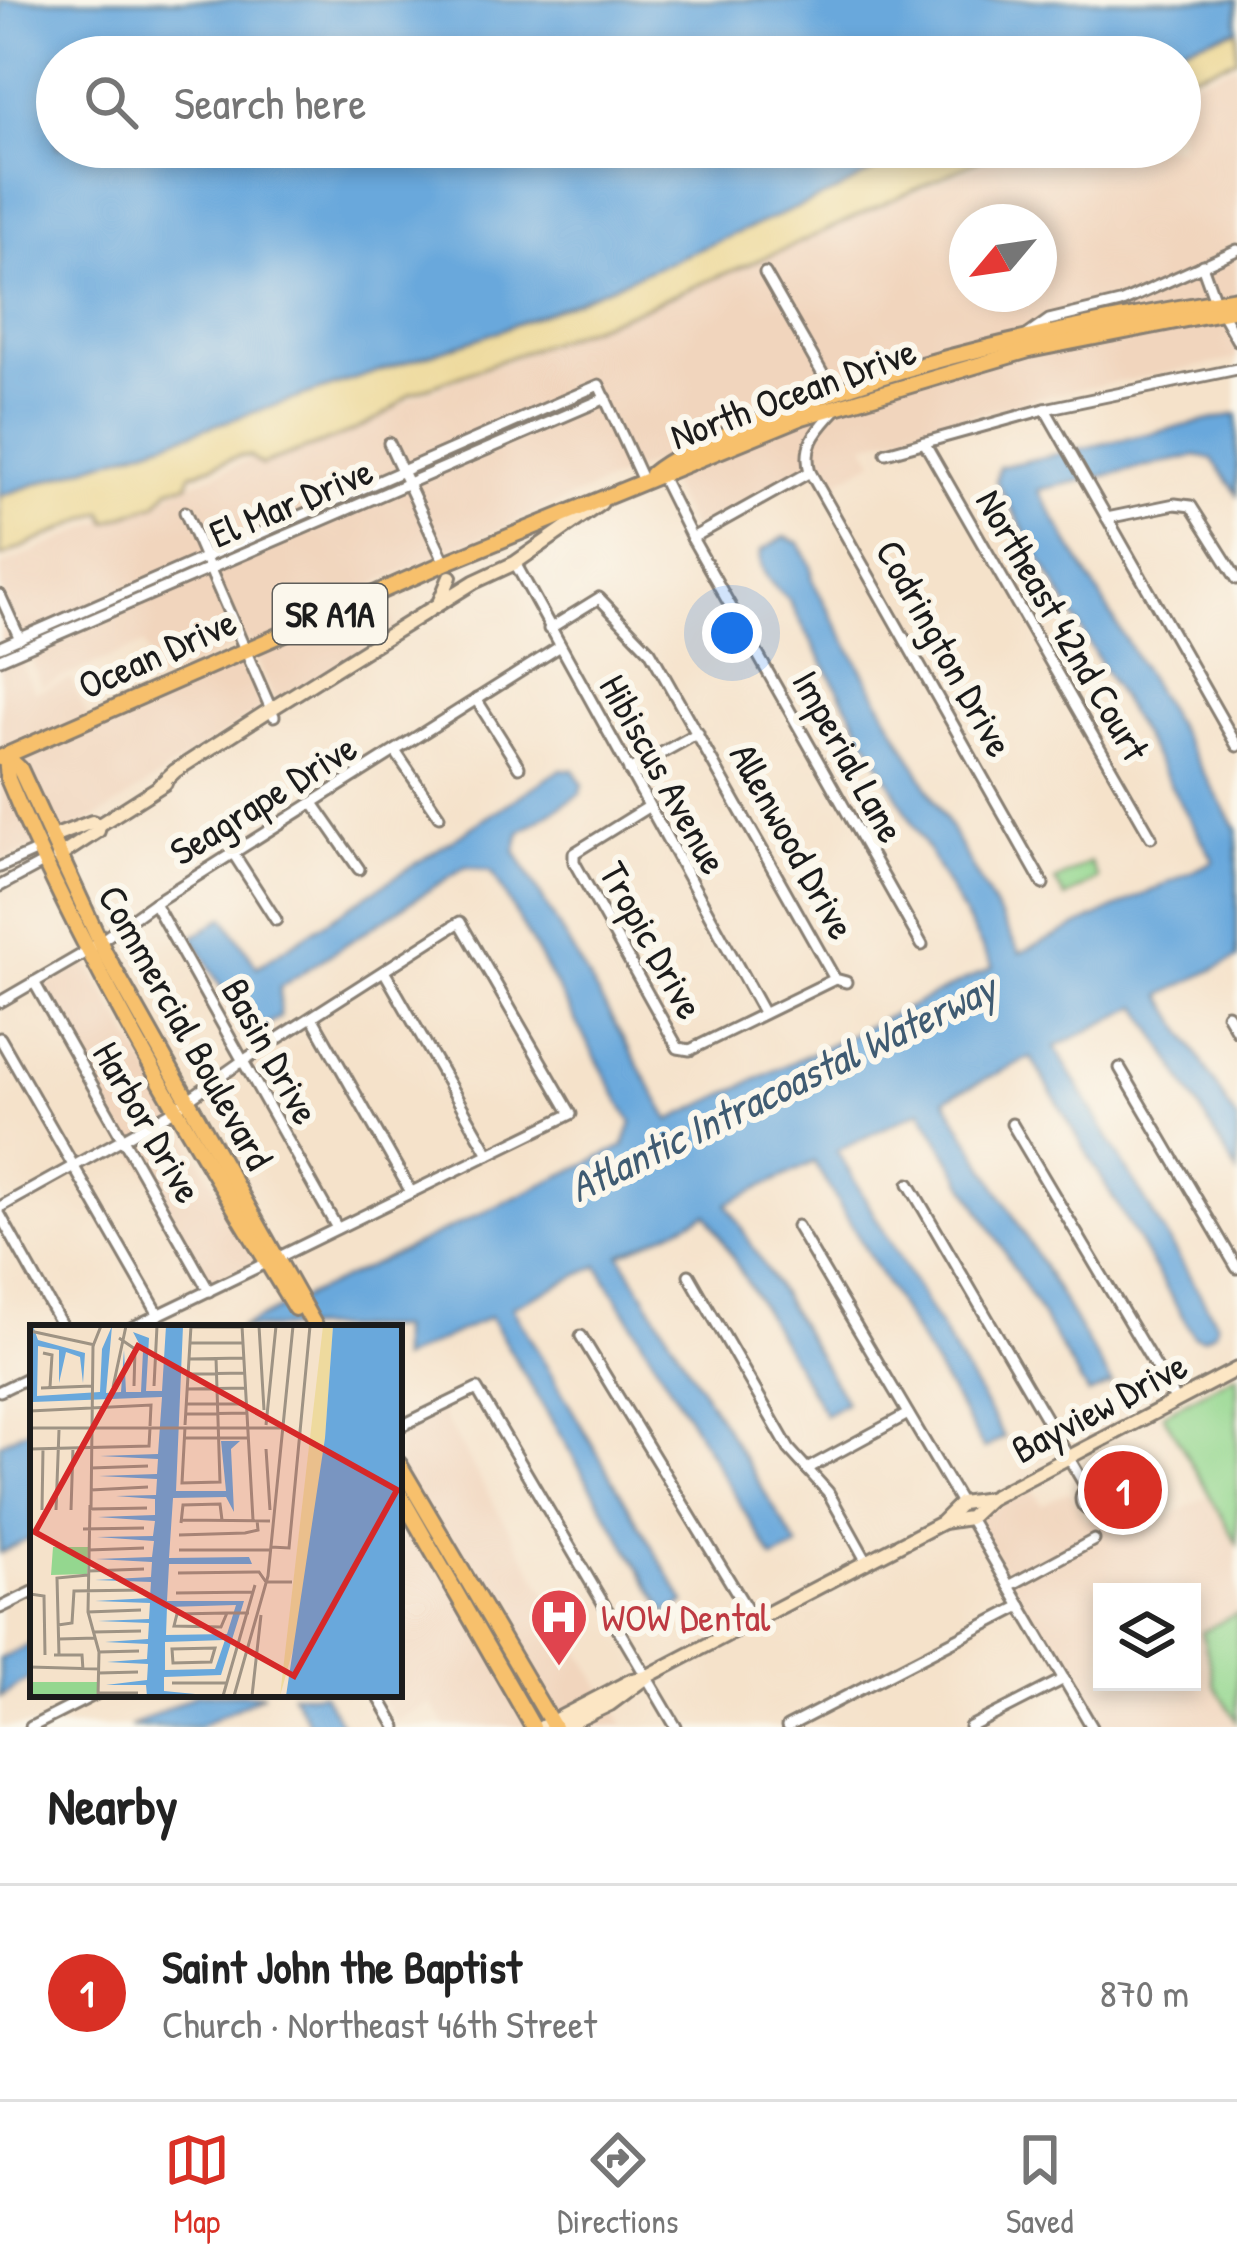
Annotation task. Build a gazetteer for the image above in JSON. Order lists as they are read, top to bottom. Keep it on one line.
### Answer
{"streets":{"main road":["North Ocean Drive","SR A1A","Ocean Drive","Commercial Boulevard"],"street":["El Mar Drive","Northeast 42nd Court","Codrington Drive","Imperial Lane","Hibiscus Avenue","Seagrape Drive","Allenwood Drive","Tropic Drive","Basin Drive","Harbor Drive","Bayview Drive"]},"crossings":[["North Ocean Drive","SR A1A"],["North Ocean Drive","Ocean Drive"],["North Ocean Drive","Imperial Lane"],["Ocean Drive","Commercial Boulevard"],["Hibiscus Avenue","Seagrape Drive"],["Hibiscus Avenue","Allenwood Drive"],["Hibiscus Avenue","Tropic Drive"],["Seagrape Drive","Commercial Boulevard"],["Seagrape Drive","Basin Drive"],["Seagrape Drive","Harbor Drive"],["Allenwood Drive","Tropic Drive"]],"water":["Atlantic Intracoastal Waterway"],"places":{"hospital":["WOW Dental"]},"north":"bottom left","page":{"search":"Search here","pins":"1","heading":"Nearby","list":[{"mark":"1","name":"Saint John the Baptist","note":"Church · Northeast 46th Street","value":"870 m"}],"nav":["Map","Directions","Saved"]}}
